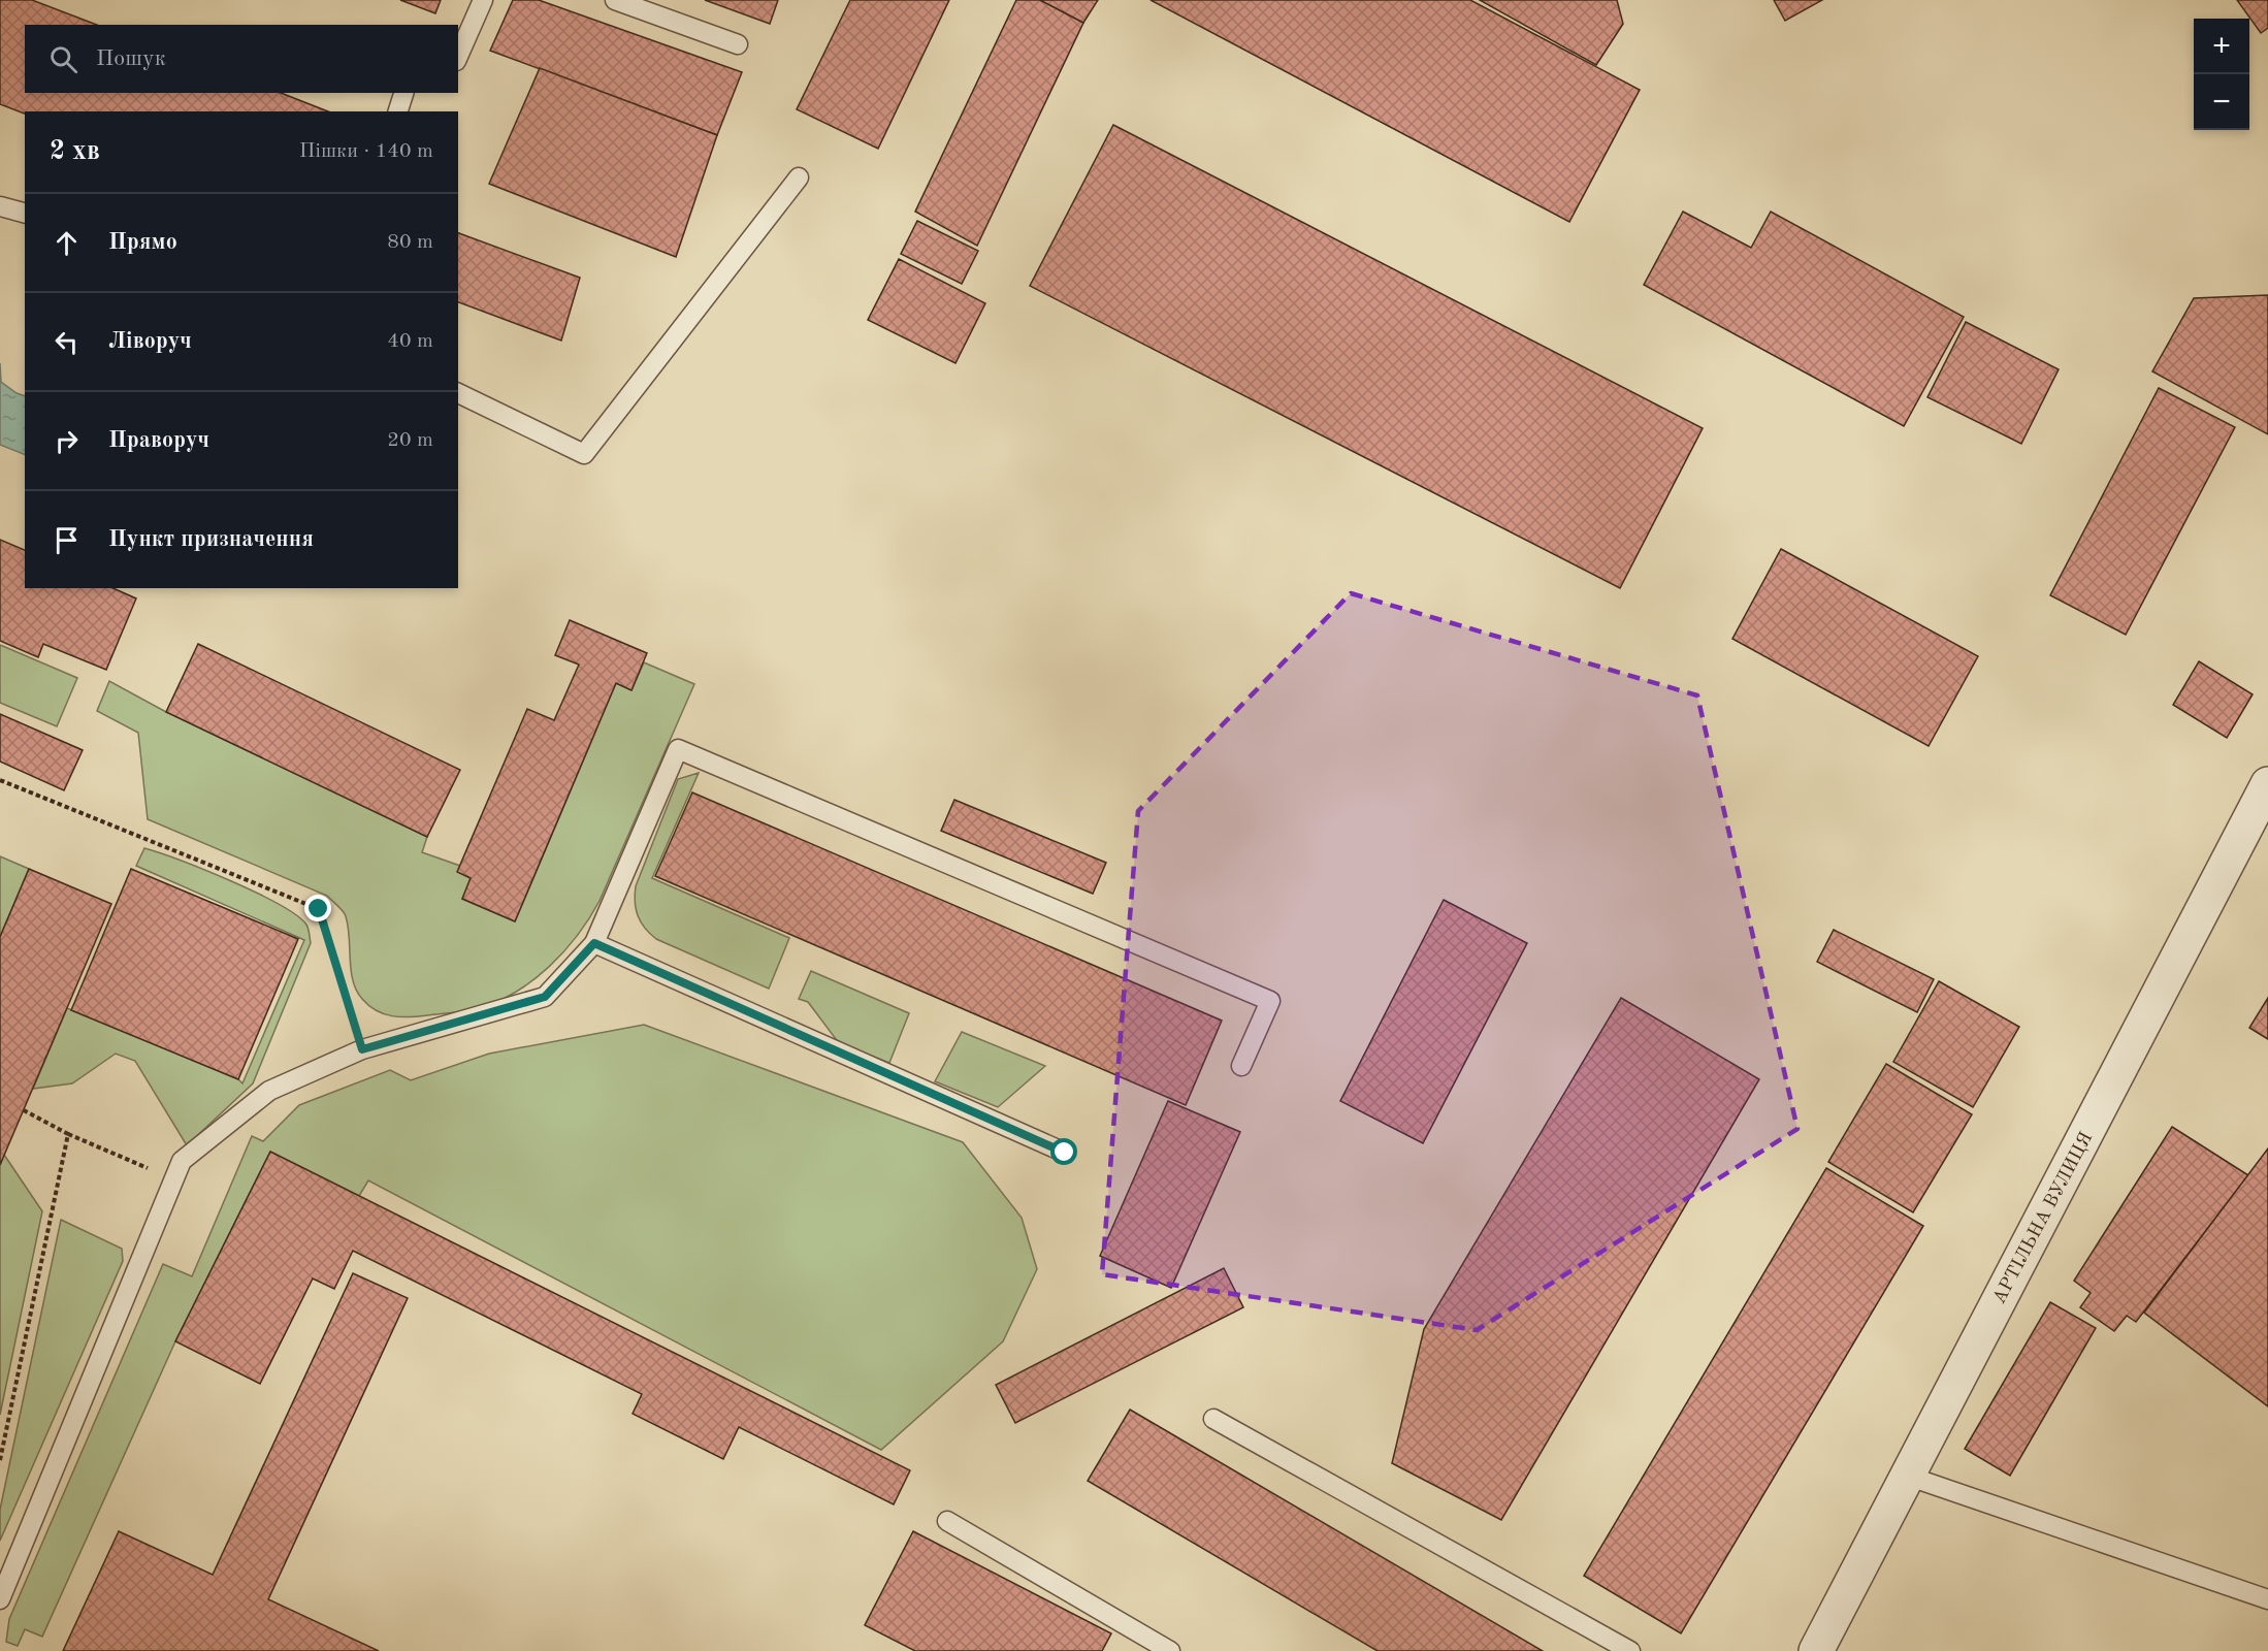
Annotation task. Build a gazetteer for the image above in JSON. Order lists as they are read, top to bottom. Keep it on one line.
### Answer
{"streets":{"street":["АРТІЛЬНА ВУЛИЦЯ"]},"page":{"map_buttons":["+","−"],"search":"Пошук","heading":["2 хв","Пішки · 140 m"],"list":[["Прямо","80 m"],["Ліворуч","40 m"],["Праворуч","20 m"],"Пункт призначення"]}}
